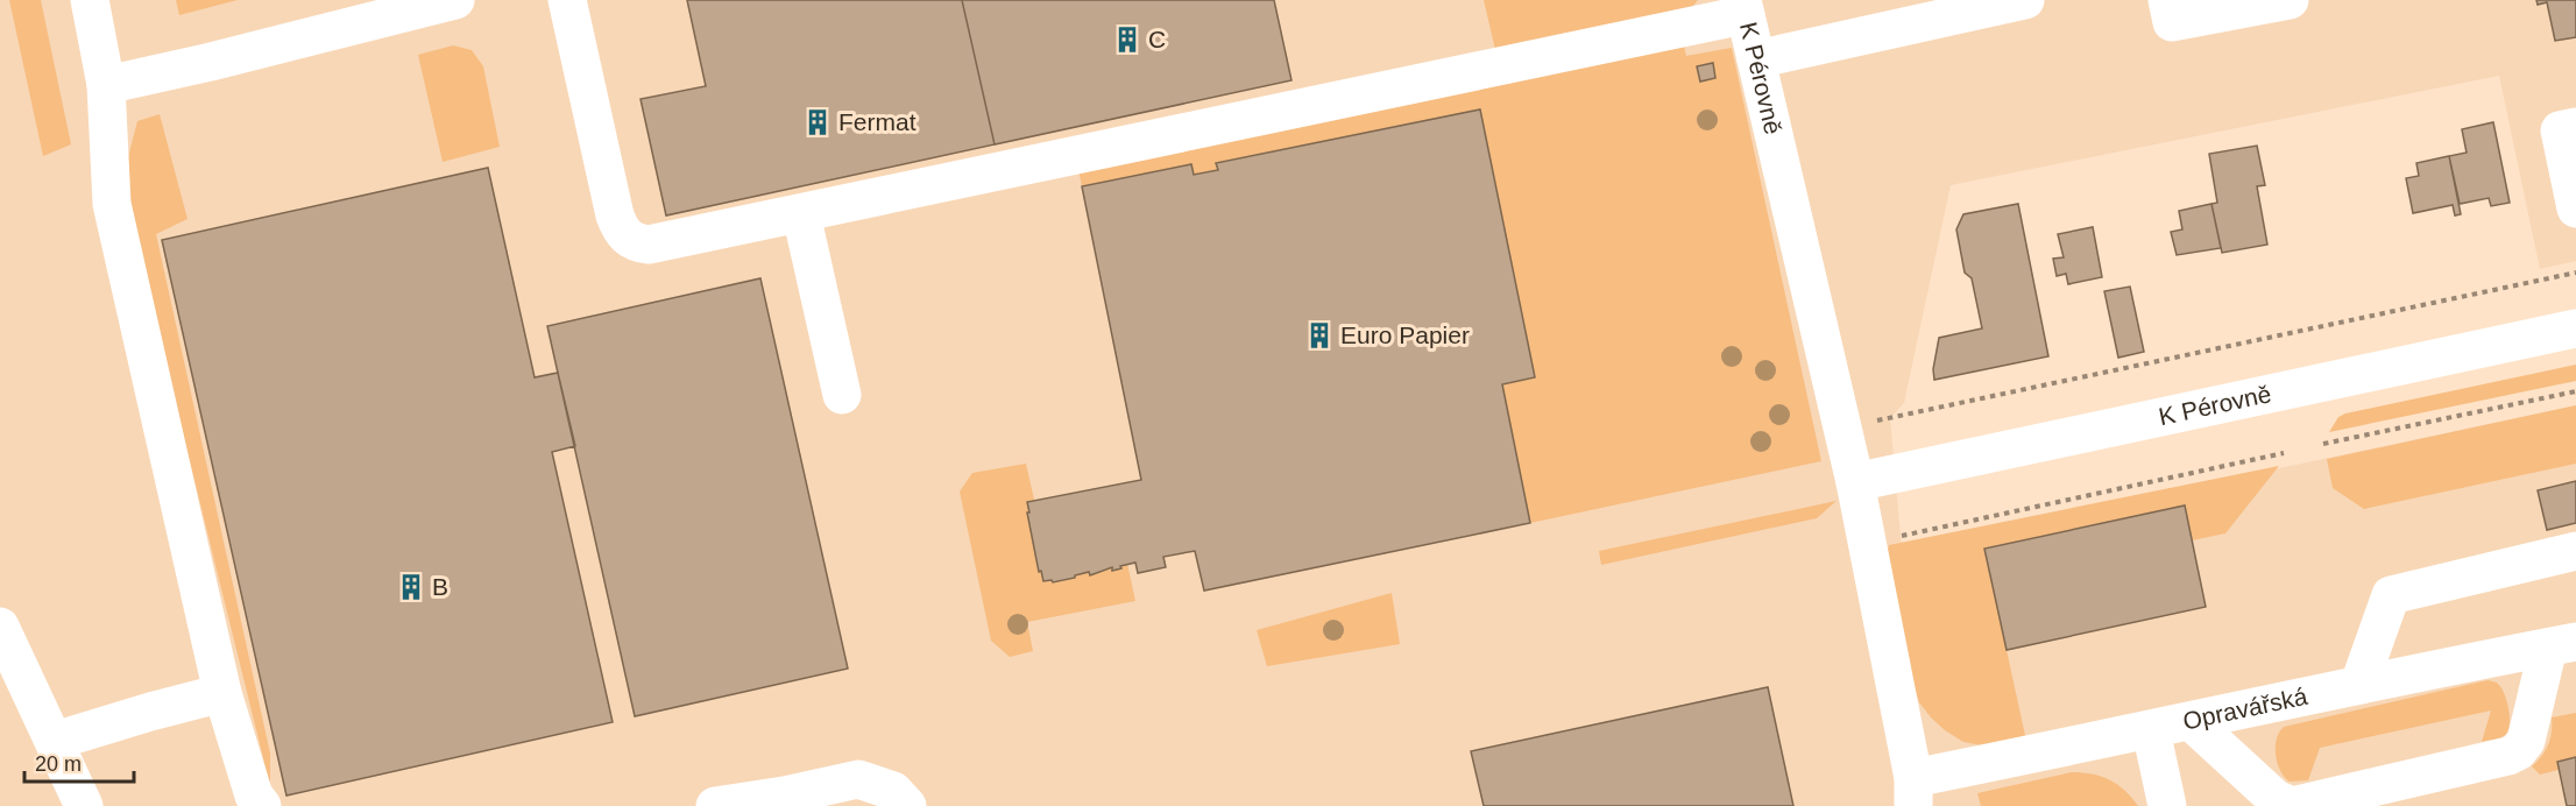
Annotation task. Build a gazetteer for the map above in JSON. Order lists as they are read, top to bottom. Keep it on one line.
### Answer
{"streets":{"street":["K Pérovně","Opravářská"]},"crossings":[["K Pérovně","Opravářská"]],"places":{"building":["C","Fermat","Euro Papier","B"]},"scale_bar":"20 m"}
